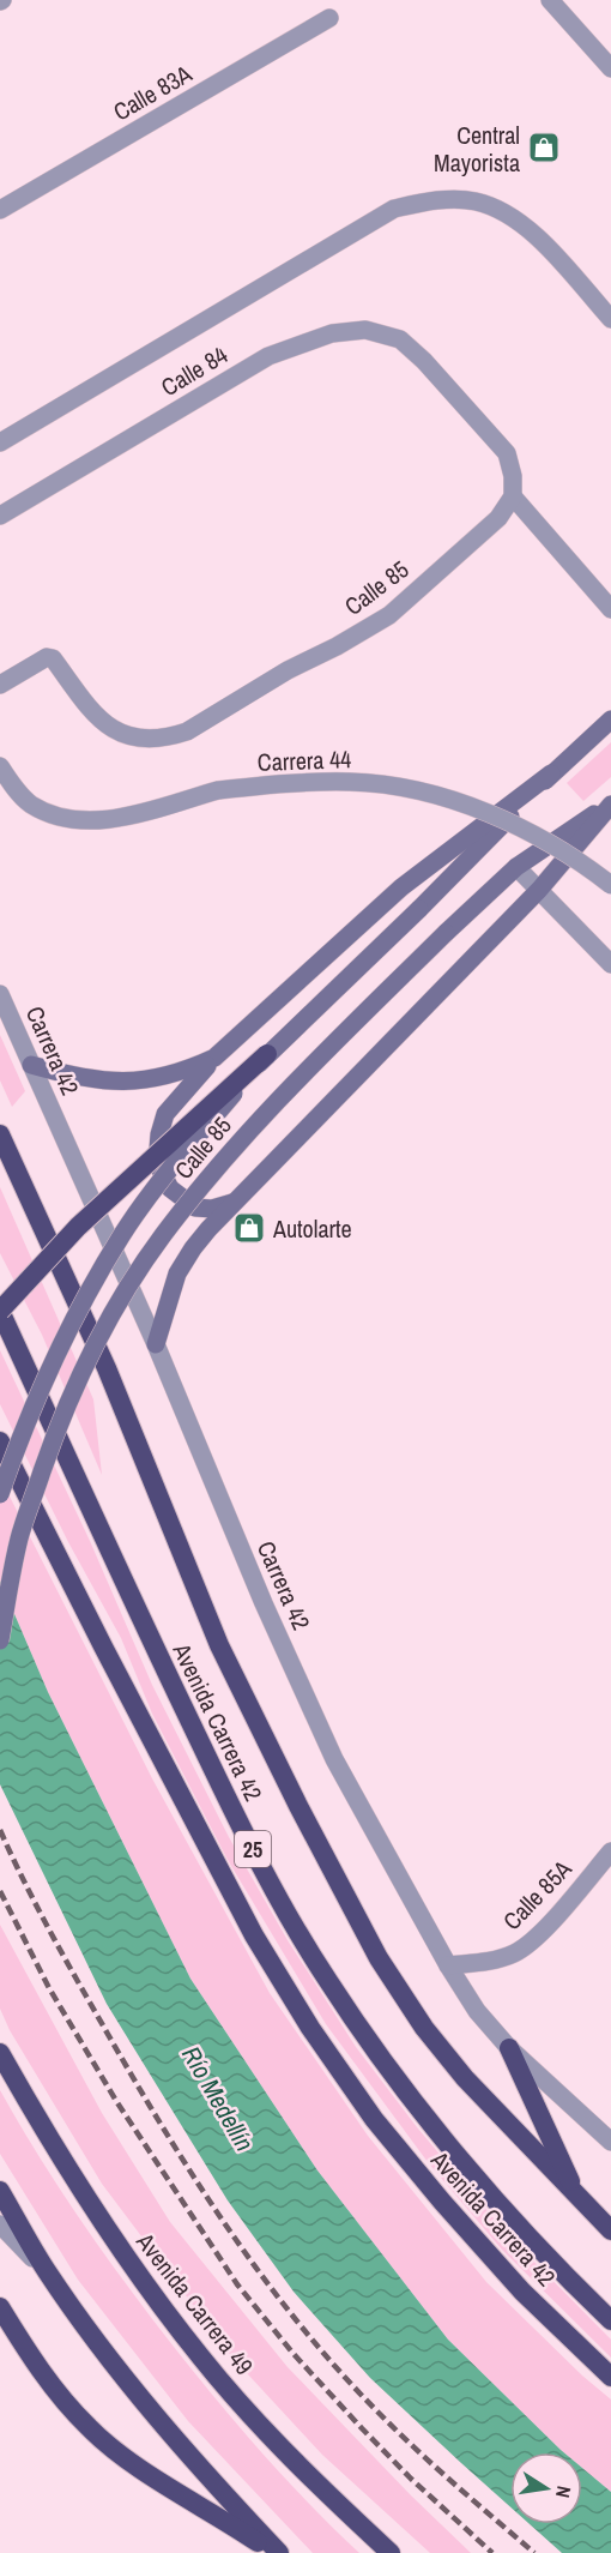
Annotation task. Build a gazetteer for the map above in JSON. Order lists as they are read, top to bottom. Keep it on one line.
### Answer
{"streets":{"highway":["Avenida Carrera 42","25","Avenida Carrera 49"],"main road":["Calle 85"],"street":["Calle 83A","Calle 84","Carrera 44","Carrera 42","Calle 85A"]},"crossings":[["Calle 84","Calle 85"],["Carrera 42","Calle 85A"]],"water":["Río Medellín"],"places":{"shop":["Central Mayorista","Autolarte"]},"north":"right"}
